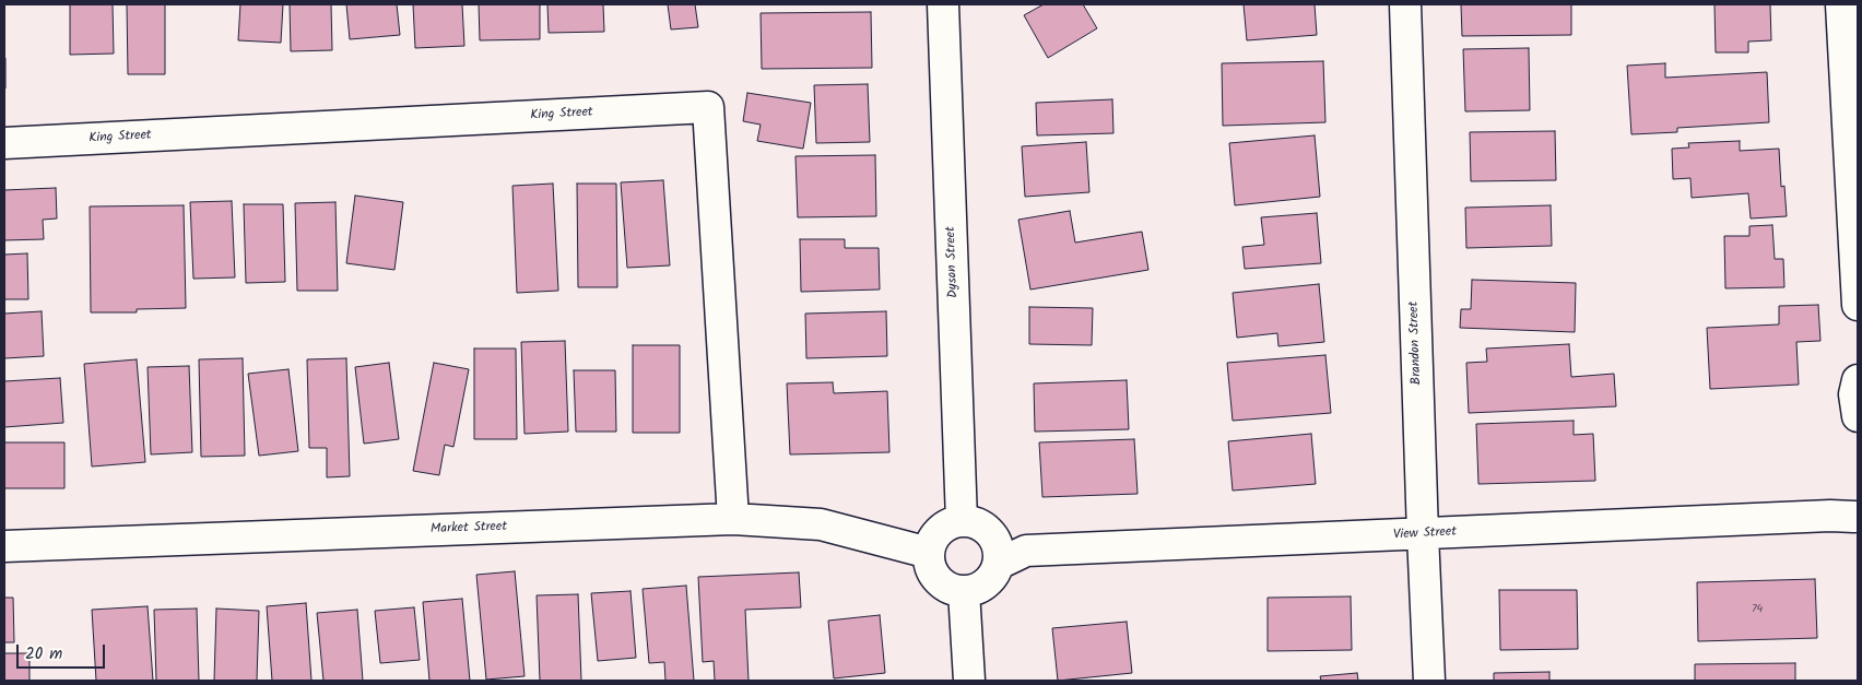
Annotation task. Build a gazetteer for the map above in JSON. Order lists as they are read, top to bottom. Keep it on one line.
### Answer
{"streets":{"street":["King Street","Dyson Street","Brandon Street","Market Street","View Street"]},"crossings":[["King Street","Market Street"],["Dyson Street","Market Street"],["Dyson Street","View Street"],["Brandon Street","View Street"],["Market Street","View Street"]],"house_numbers":["74"],"scale_bar":"20 m"}
